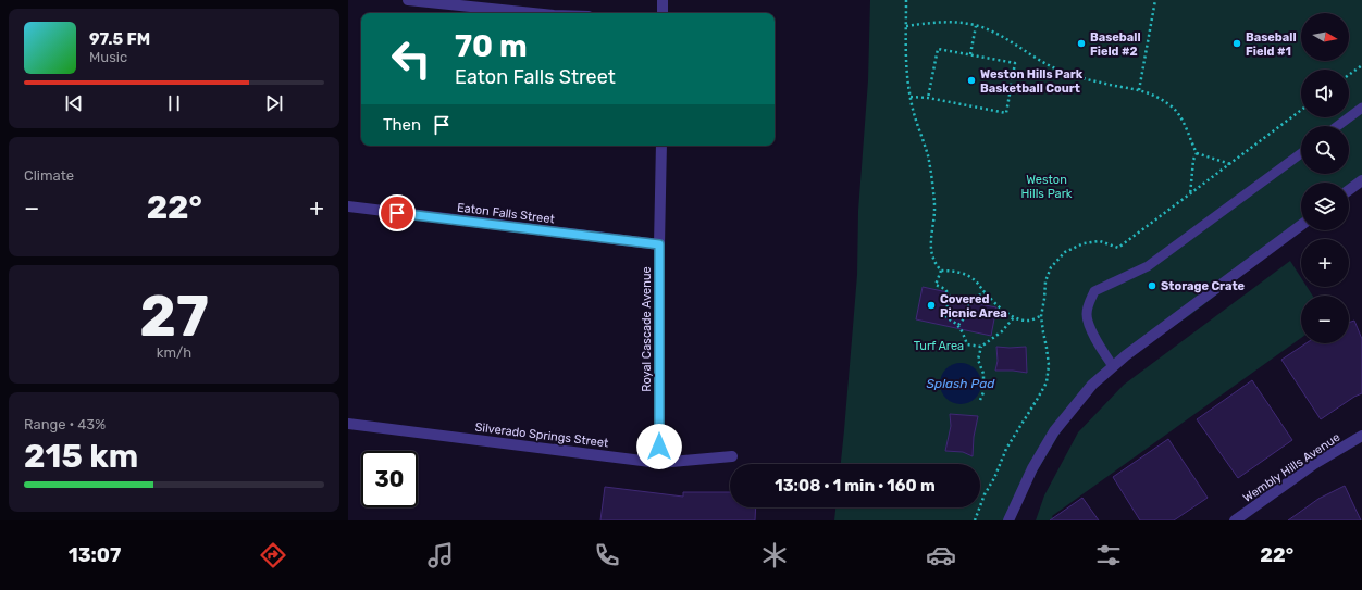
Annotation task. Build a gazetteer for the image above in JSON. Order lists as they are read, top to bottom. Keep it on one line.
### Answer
{"streets":{"street":["Eaton Falls Street","Royal Cascade Avenue","Silverado Springs Street","Wembly Hills Avenue"]},"crossings":[["Eaton Falls Street","Royal Cascade Avenue"],["Royal Cascade Avenue","Silverado Springs Street"]],"water":["Splash Pad"],"parks":["Weston Hills Park","Turf Area"],"places":["Baseball Field #2","Baseball Field #1","Weston Hills Park Basketball Court","Storage Crate","Covered Picnic Area"],"north":"right","page":{"map_buttons":["+","−"],"turn":["70 m","Eaton Falls Street"],"song":["97.5 FM","Music"],"then":"Then","tile":["Climate",["27","km/h"],["Range · 43%","215 km"]],"heat":["−","22°","+"],"limit":"30","trip":"13:08 · 1 min · 160 m","tabs":["13:07","22°"]}}
